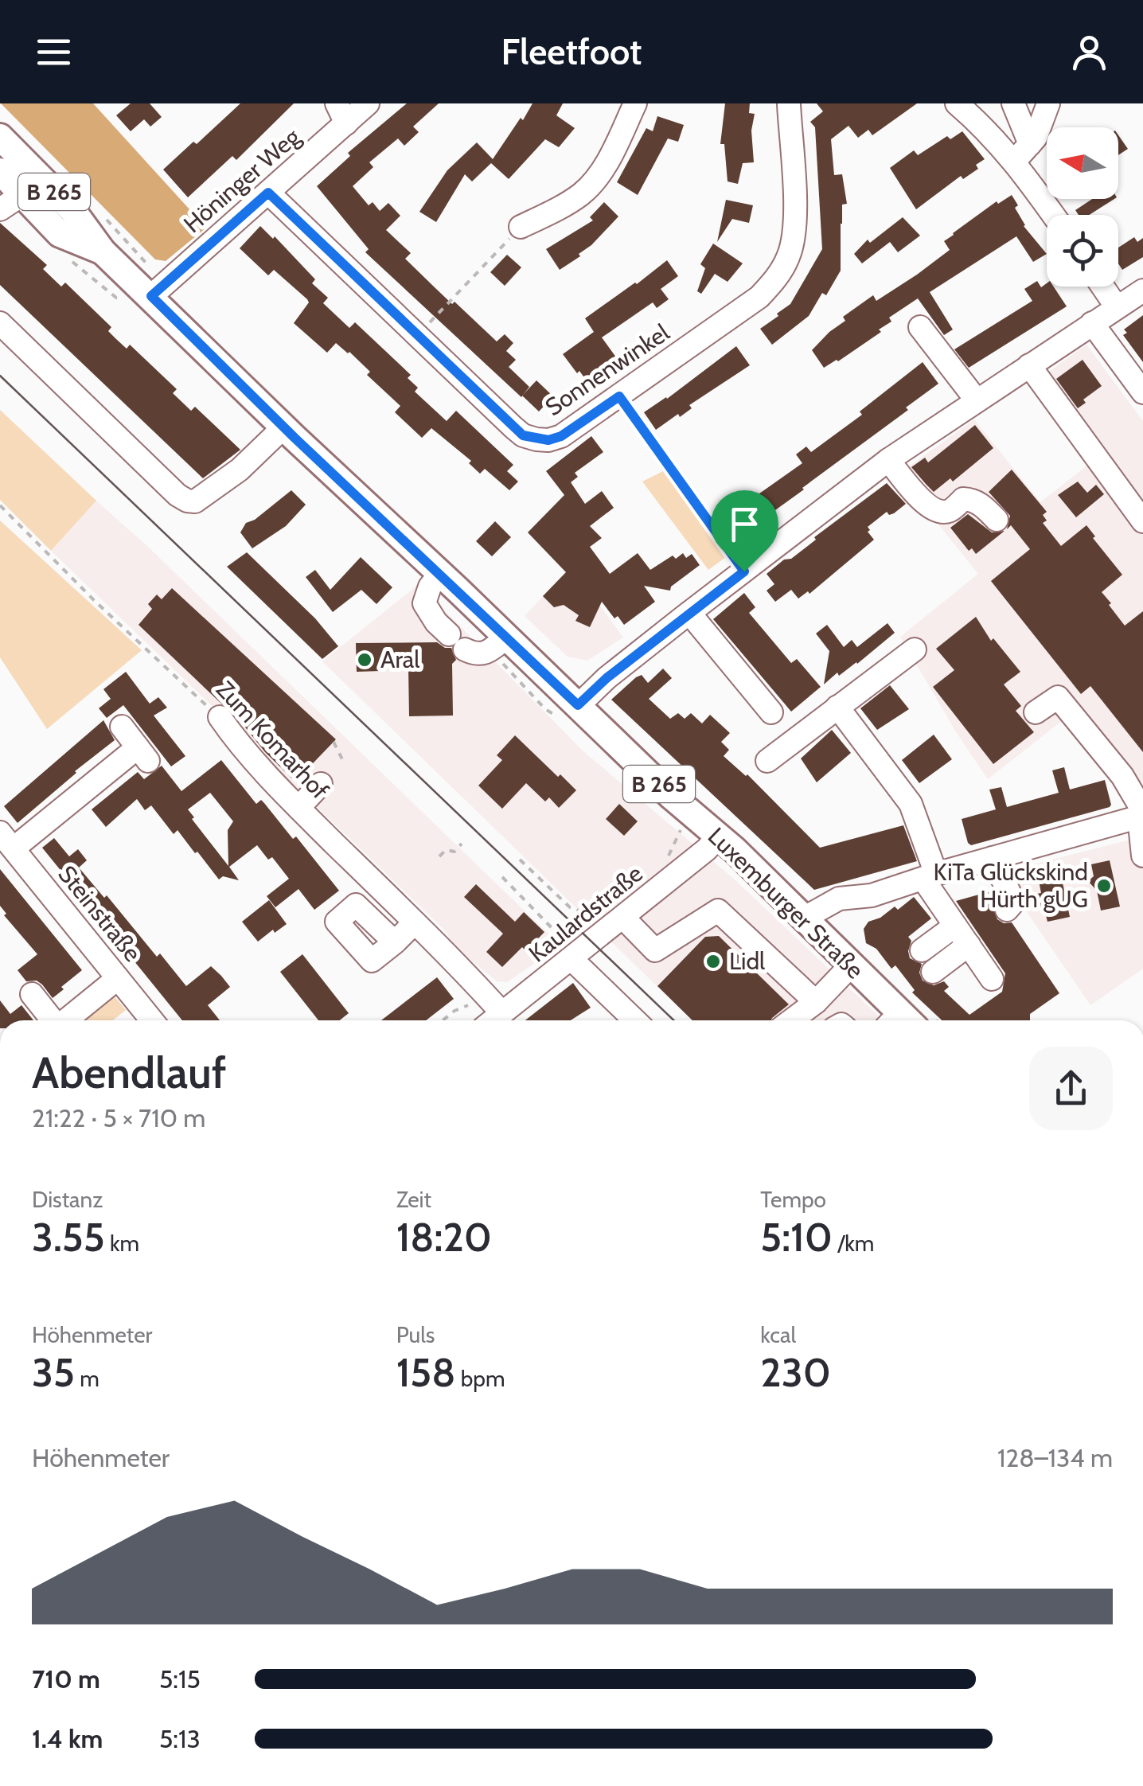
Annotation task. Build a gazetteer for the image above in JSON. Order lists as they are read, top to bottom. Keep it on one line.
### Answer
{"streets":{"main road":["B 265","Luxemburger Straße"],"street":["Höninger Weg","Sonnenwinkel","Zum Komarhof","Steinstraße","Kaulardstraße"]},"crossings":[["Höninger Weg","Sonnenwinkel"],["Höninger Weg","Luxemburger Straße"],["Zum Komarhof","Kaulardstraße"],["Luxemburger Straße","Kaulardstraße"]],"places":["Aral","KiTa Glückskind Hürth gUG","Lidl"],"north":"left","page":{"header":"Fleetfoot","heading":["Abendlauf","21:22 · 5 × 710 m"],"stats":[["Distanz","3.55 km"],["Zeit","18:20"],["Tempo","5:10 /km"],["Höhenmeter","35 m"],["Puls","158 bpm"],["kcal","230"]],"chart":["Höhenmeter","128–134 m"],"list":[{"name":"710 m","note":"5:15"},{"name":"1.4 km","note":"5:13"}]}}
